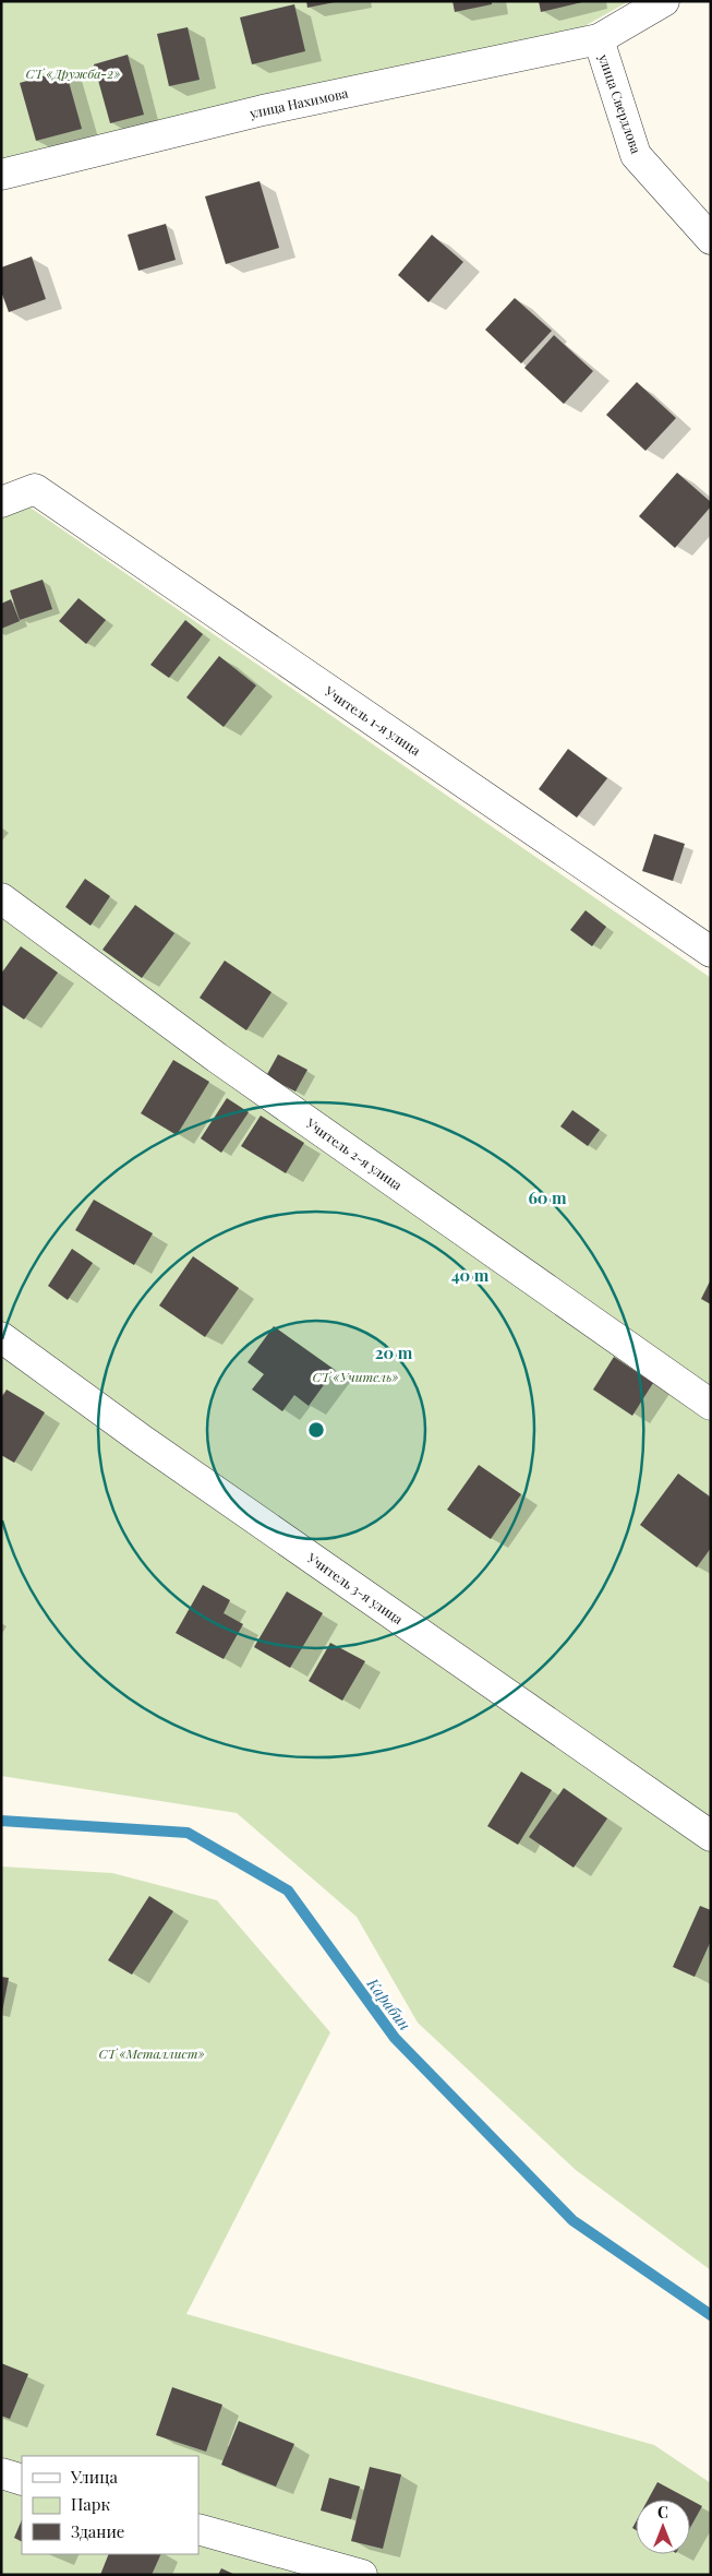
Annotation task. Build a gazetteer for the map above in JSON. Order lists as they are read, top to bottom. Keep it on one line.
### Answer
{"streets":{"street":["улица Нахимова","улица Свердлова","Учитель 1-я улица","Учитель 2-я улица","Учитель 3-я улица"]},"crossings":[["улица Нахимова","улица Свердлова"]],"water":["Карабин"],"parks":["СТ «Дружба-2»","СТ «Учитель»","СТ «Металлист»"],"legend":["Улица","Парк","Здание"],"north":"top","rings":["60 m","40 m","20 m"]}
